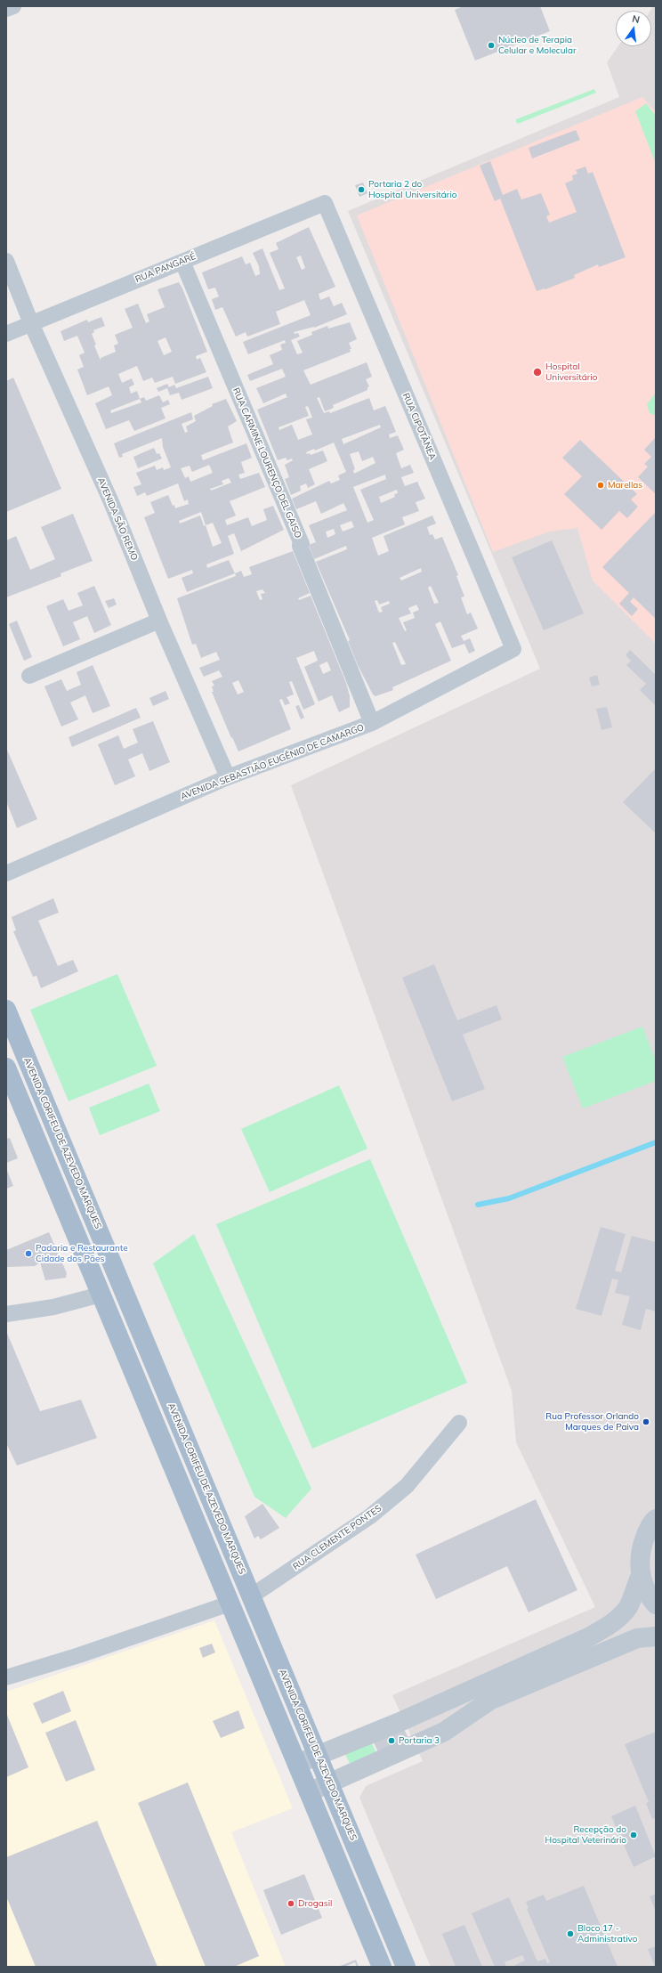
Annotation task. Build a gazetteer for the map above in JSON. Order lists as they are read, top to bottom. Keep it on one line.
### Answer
{"streets":{"main road":["AVENIDA CORIFEU DE AZEVEDO MARQUES"],"street":["RUA PANGARÉ","RUA CIPOTÂNEA","RUA CARMINE LOURENÇO DEL GAISO","AVENIDA SÃO REMO","AVENIDA SEBASTIÃO EUGÊNIO DE CAMARGO","RUA CLEMENTE PONTES"]},"crossings":[["RUA PANGARÉ","RUA CIPOTÂNEA"],["RUA PANGARÉ","RUA CARMINE LOURENÇO DEL GAISO"],["RUA PANGARÉ","AVENIDA SÃO REMO"],["RUA CIPOTÂNEA","AVENIDA SEBASTIÃO EUGÊNIO DE CAMARGO"],["RUA CARMINE LOURENÇO DEL GAISO","AVENIDA SEBASTIÃO EUGÊNIO DE CAMARGO"],["AVENIDA SÃO REMO","AVENIDA SEBASTIÃO EUGÊNIO DE CAMARGO"],["AVENIDA CORIFEU DE AZEVEDO MARQUES","RUA CLEMENTE PONTES"]],"places":["Núcleo de Terapia Celular e Molecular","Portaria 2 do Hospital Universitário","Hospital Universitário","Marellas","Padaria e Restaurante Cidade dos Pães","Rua Professor Orlando Marques de Paiva","Portaria 3","Recepção do Hospital Veterinário","Drogasil","Bloco 17 - Administrativo"],"north":"top"}
